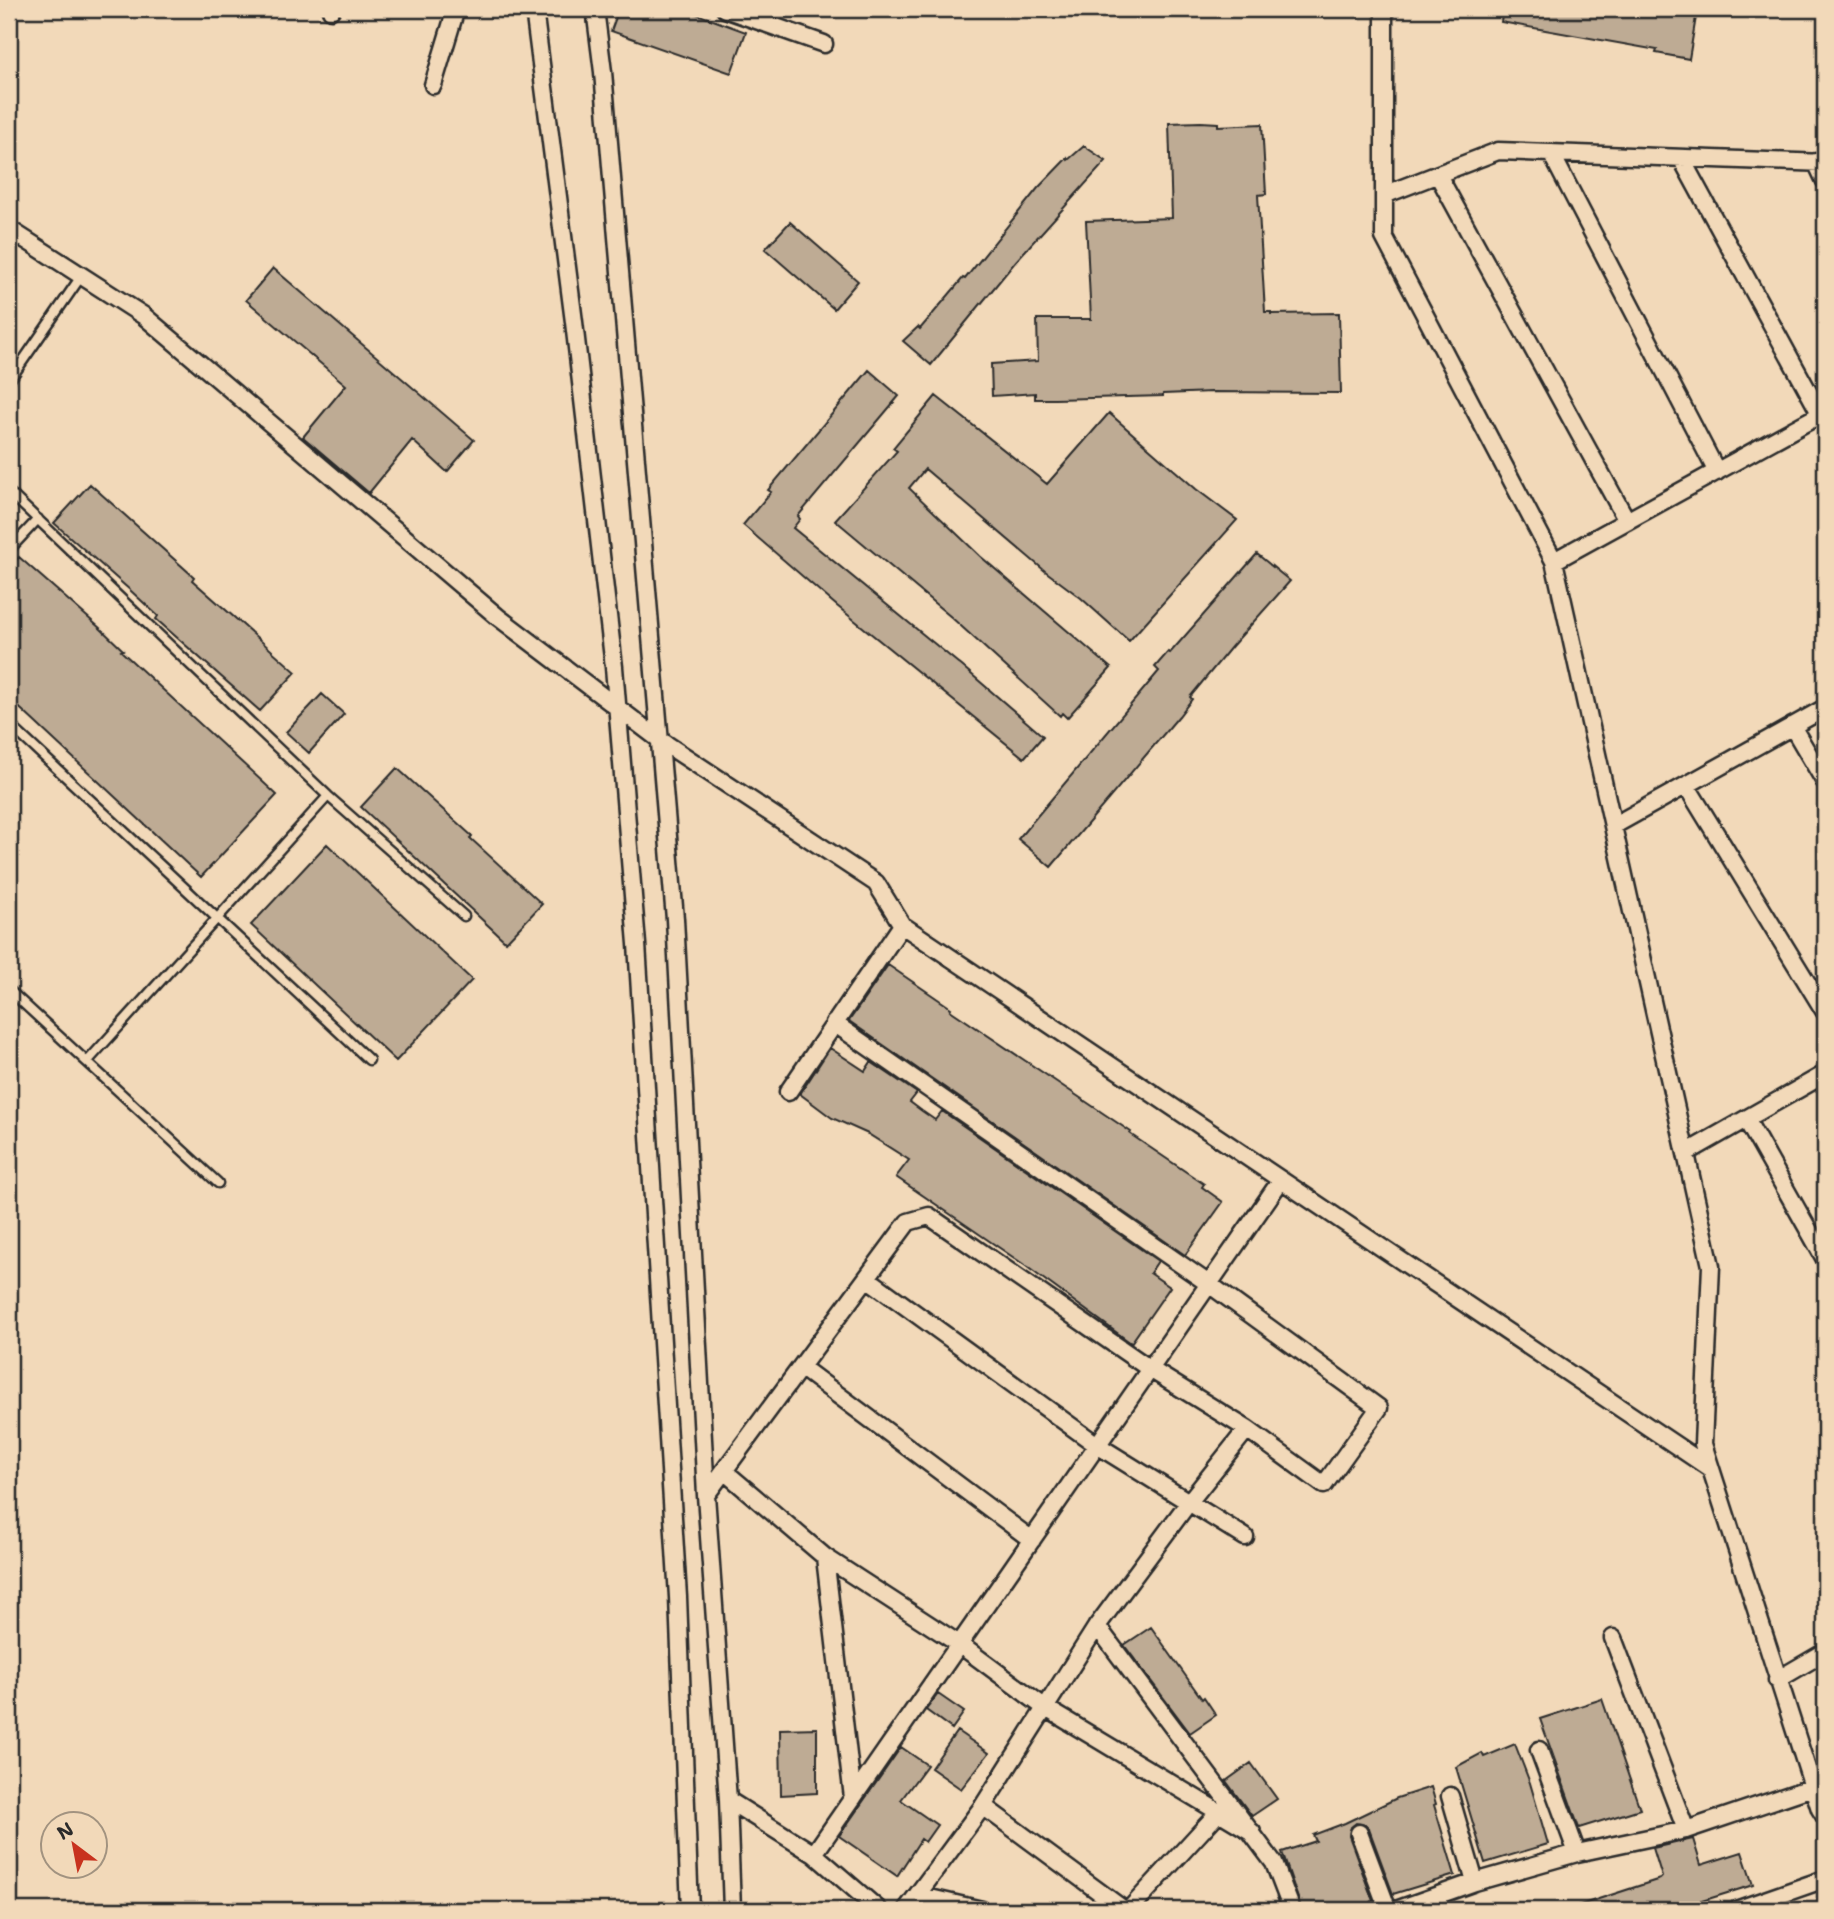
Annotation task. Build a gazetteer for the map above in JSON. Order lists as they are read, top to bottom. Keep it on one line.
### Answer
{"north":"top left"}
